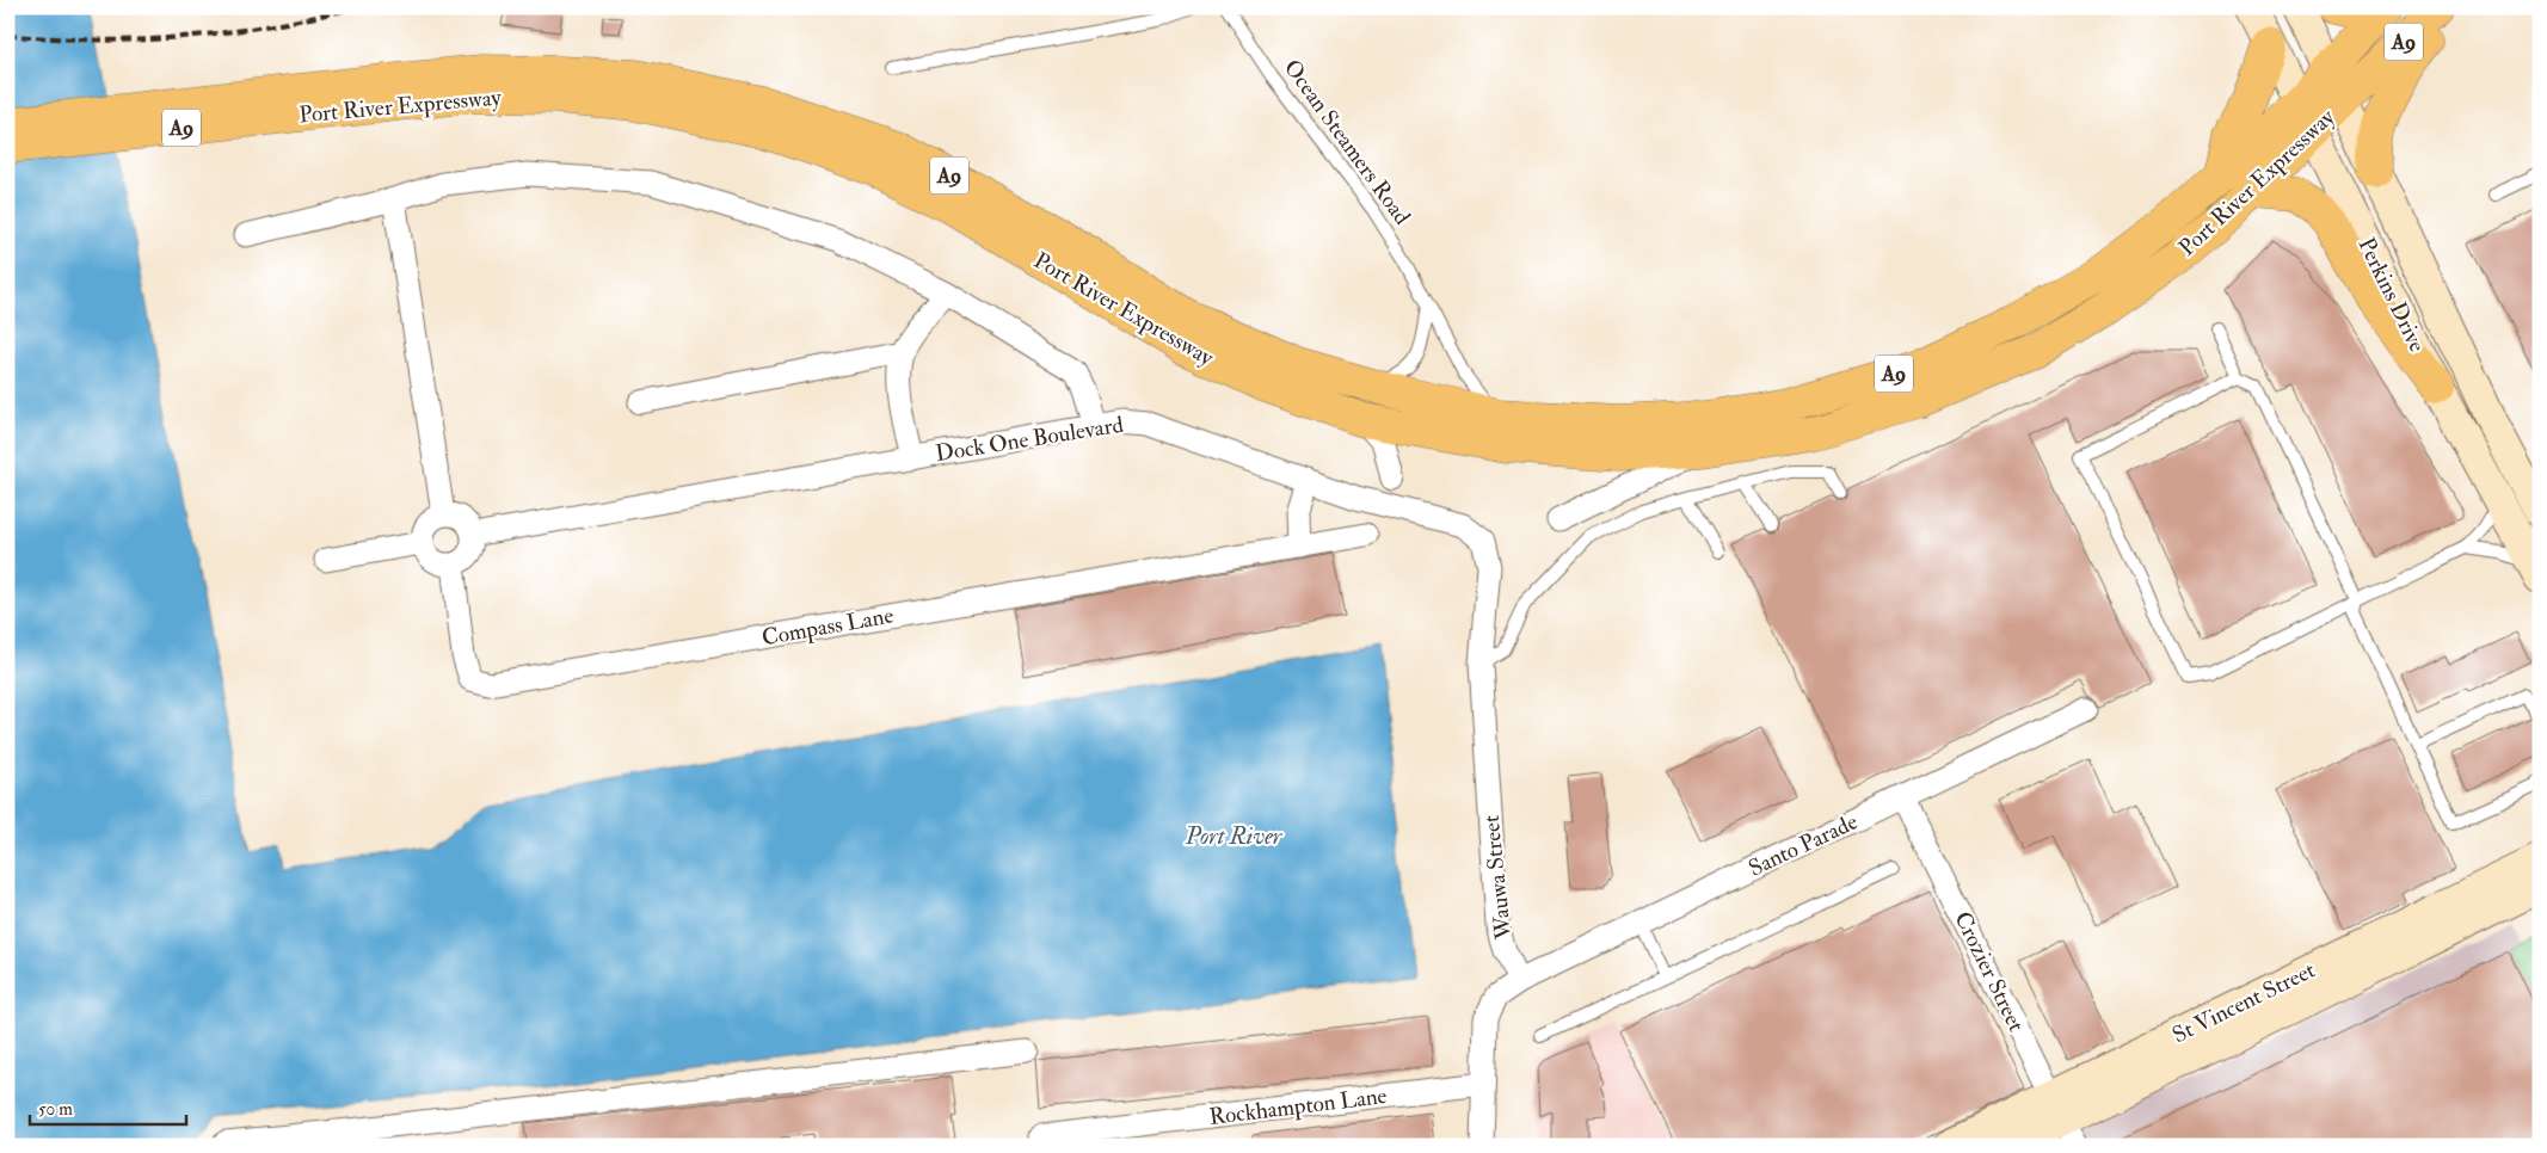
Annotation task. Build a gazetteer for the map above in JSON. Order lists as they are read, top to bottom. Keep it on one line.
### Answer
{"streets":{"highway":["A9","Port River Expressway"],"main road":["Perkins Drive","St Vincent Street"],"street":["Dock One Boulevard","Compass Lane","Santo Parade","Wauwa Street","Crozier Street","Rockhampton Lane"],"lane":["Ocean Steamers Road"]},"crossings":[["Port River Expressway","Ocean Steamers Road"],["Port River Expressway","Perkins Drive"],["Dock One Boulevard","Compass Lane"],["Dock One Boulevard","Wauwa Street"],["Santo Parade","Wauwa Street"],["Santo Parade","Crozier Street"],["Crozier Street","St Vincent Street"]],"water":["Port River"],"scale_bar":"50 m"}
